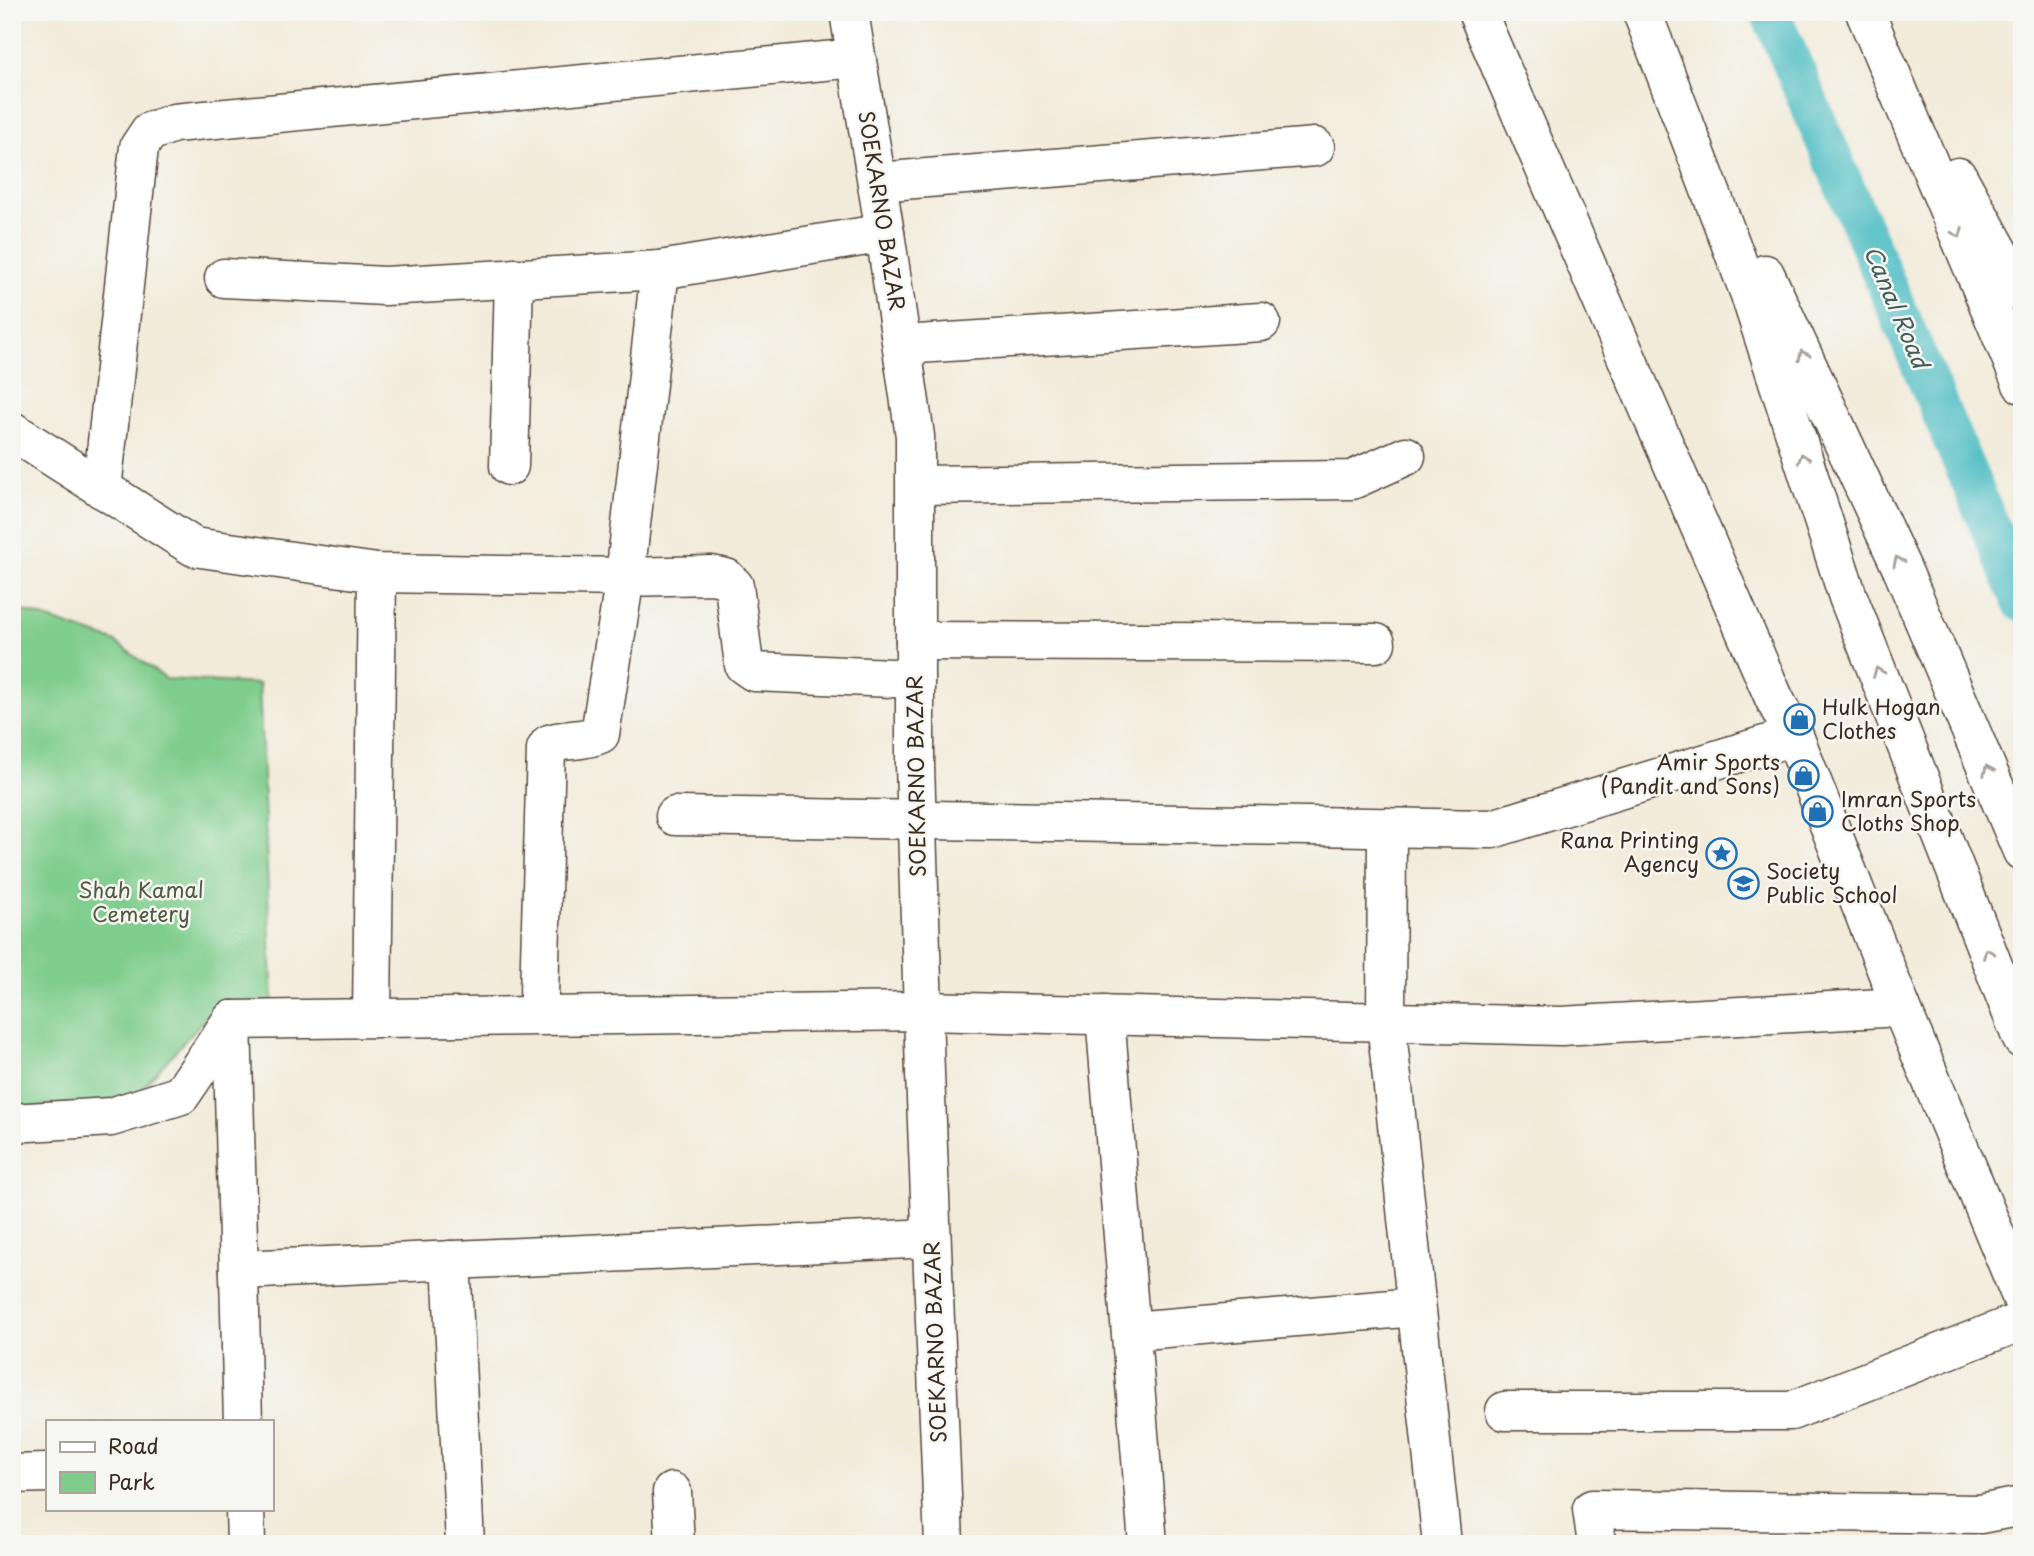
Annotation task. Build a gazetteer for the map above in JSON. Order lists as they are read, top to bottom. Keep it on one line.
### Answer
{"streets":{"main road":["SOEKARNO BAZAR"]},"water":["Canal Road"],"parks":["Shah Kamal Cemetery"],"places":{"shop":["Hulk Hogan Clothes","Amir Sports (Pandit and Sons)","Imran Sports Cloths Shop"],"place":["Rana Printing Agency"],"school or university":["Society Public School"]},"legend":["Road","Park"]}
